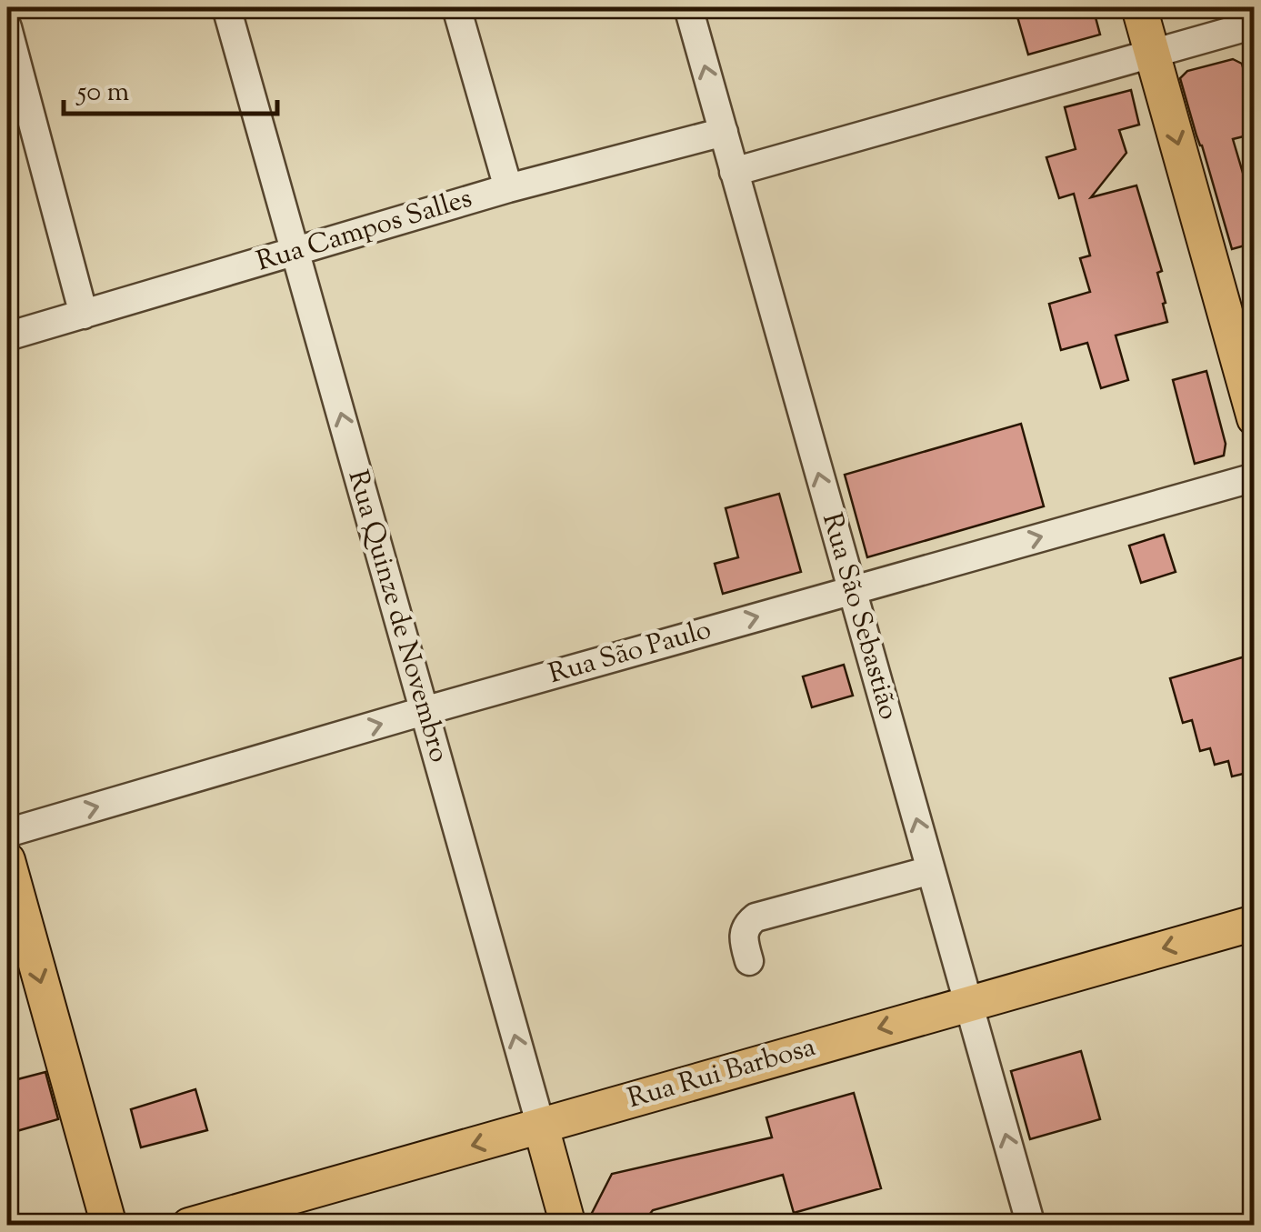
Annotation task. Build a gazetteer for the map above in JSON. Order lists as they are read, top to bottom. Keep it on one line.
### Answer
{"streets":{"main road":["Rua Quinze de Novembro","Rua Rui Barbosa"],"street":["Rua Campos Salles","Rua São Sebastião","Rua São Paulo"]},"crossings":[["Rua Campos Salles","Rua Quinze de Novembro"],["Rua Campos Salles","Rua São Sebastião"],["Rua Quinze de Novembro","Rua São Paulo"],["Rua Quinze de Novembro","Rua Rui Barbosa"],["Rua São Sebastião","Rua São Paulo"],["Rua São Sebastião","Rua Rui Barbosa"]],"one_way":["Rua Quinze de Novembro","Rua São Sebastião","Rua São Paulo","Rua Rui Barbosa"],"scale_bar":"50 m"}
